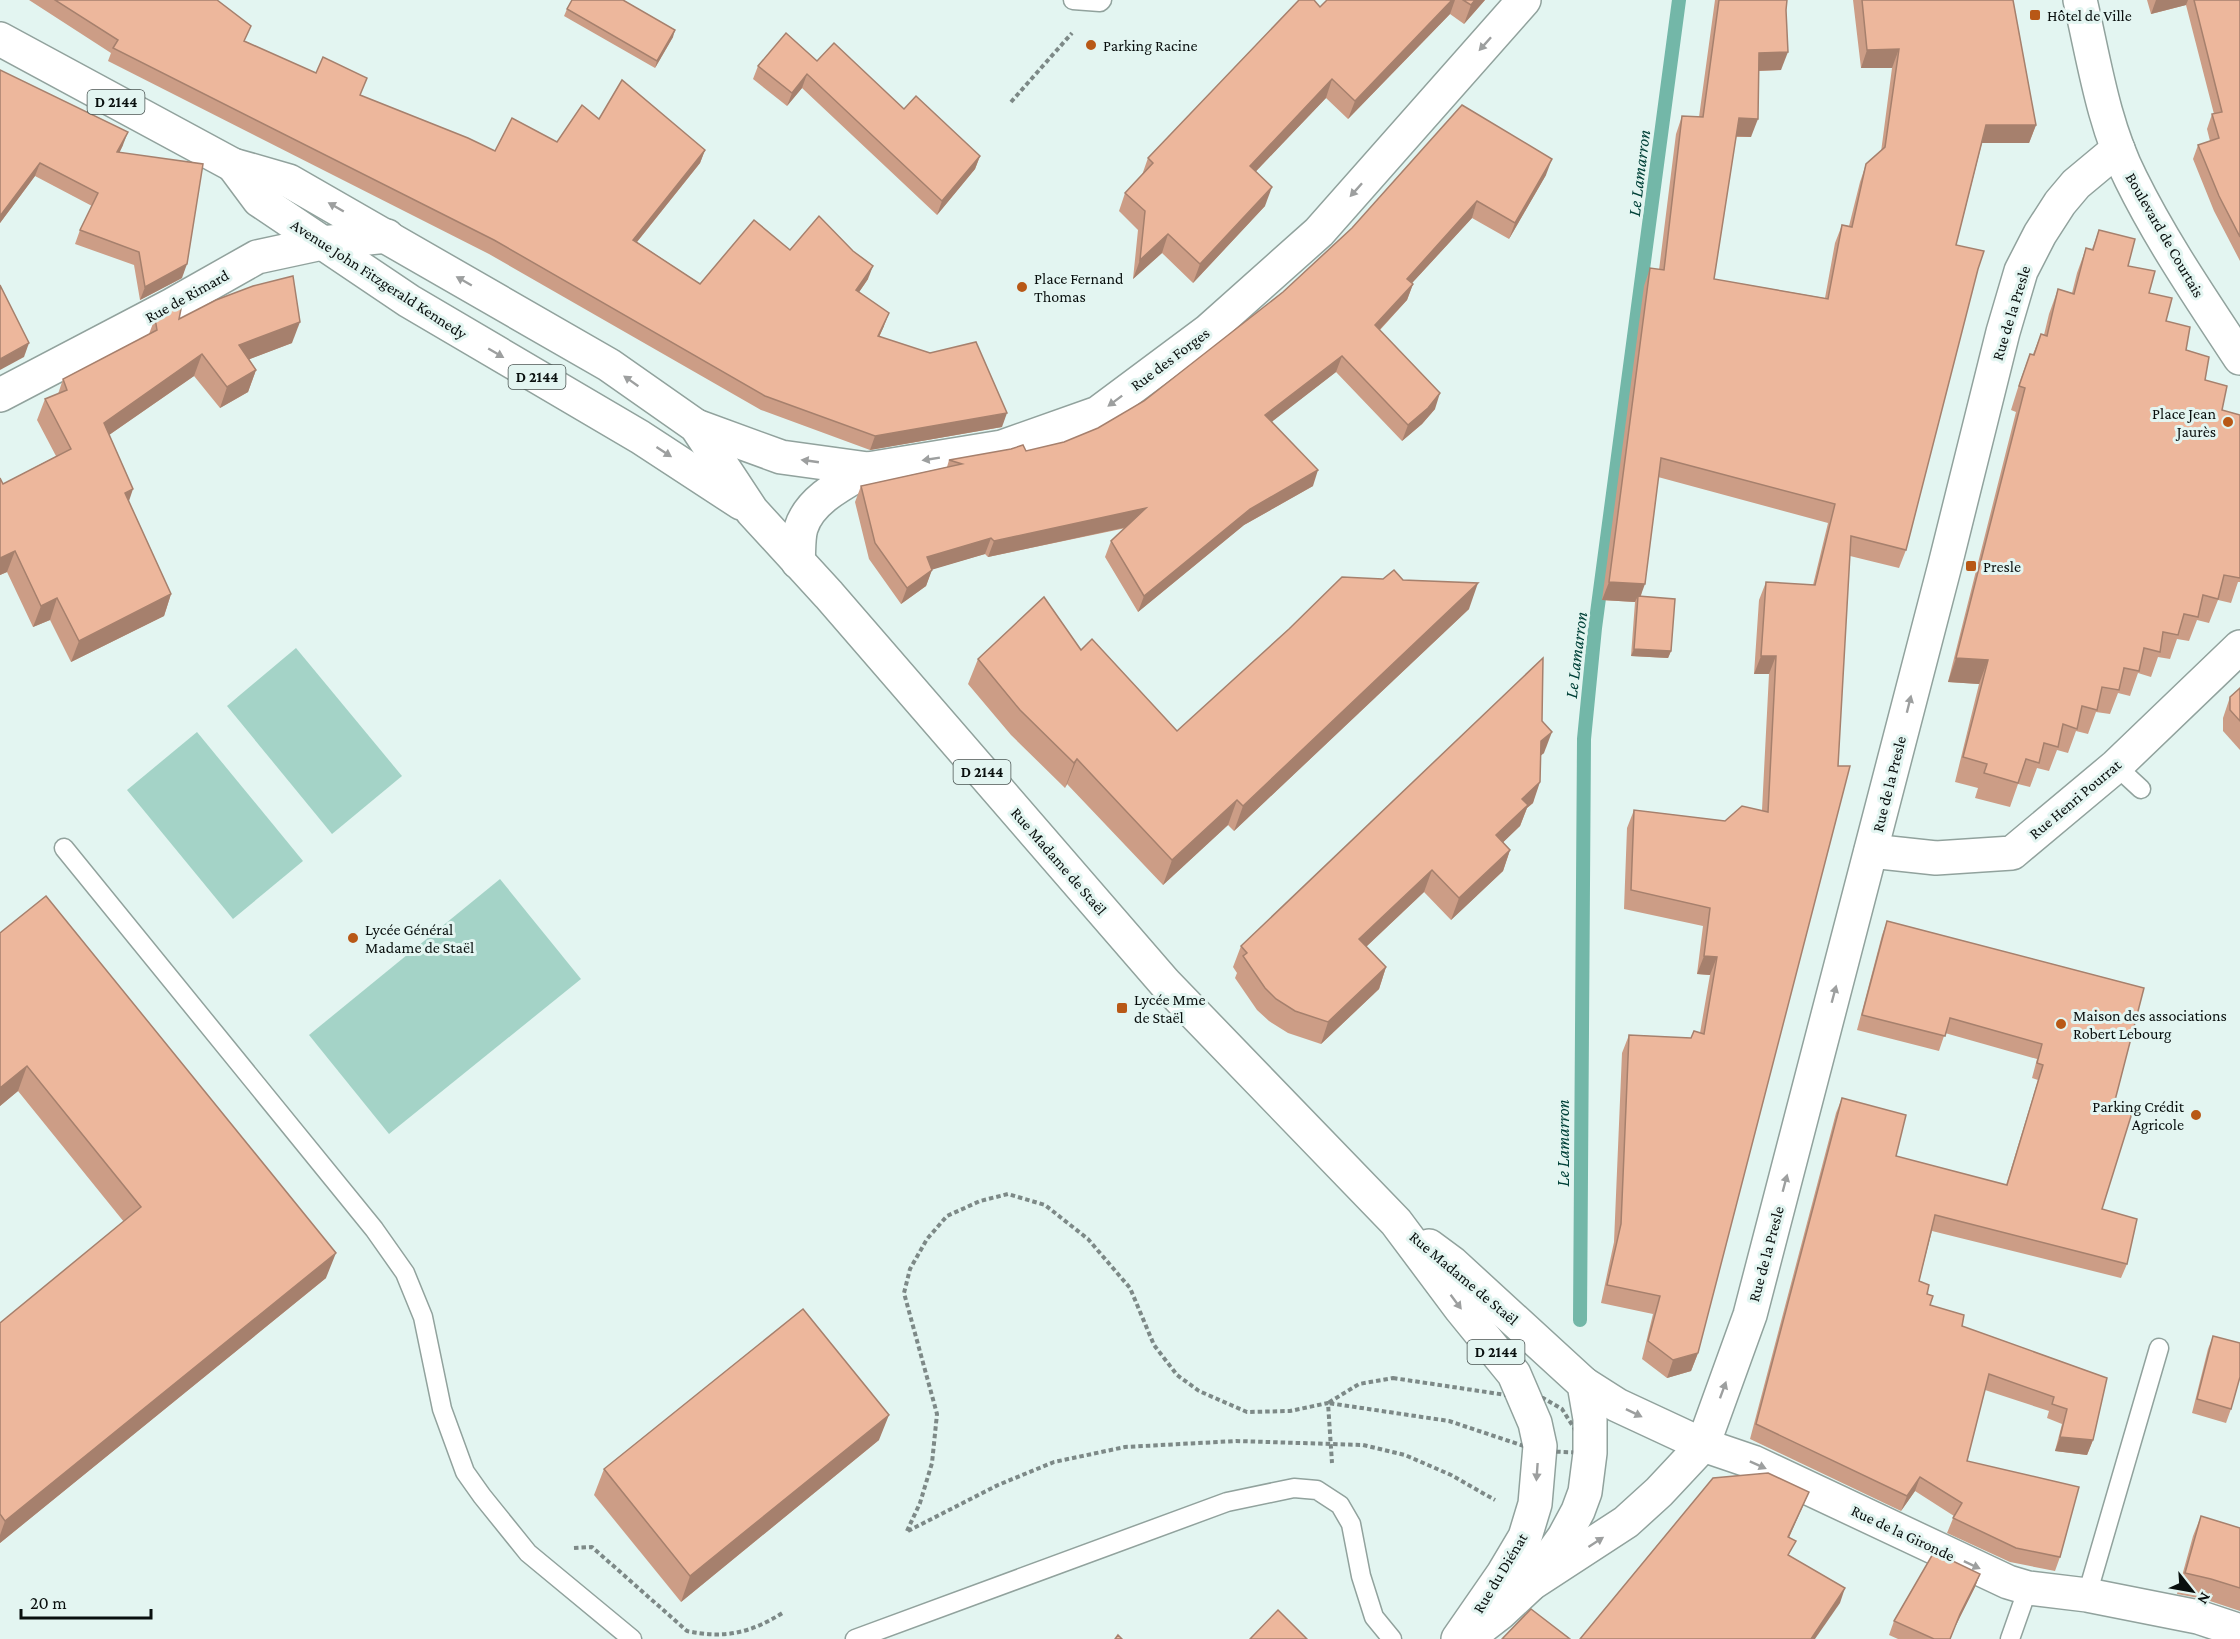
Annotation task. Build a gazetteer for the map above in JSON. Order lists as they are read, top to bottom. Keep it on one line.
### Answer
{"streets":{"main road":["D 2144","Boulevard de Courtais","Avenue John Fitzgerald Kennedy","Rue de Rimard","Rue de la Presle","Rue des Forges","Rue Henri Pourrat","Rue Madame de Staël","Rue de la Gironde","Rue du Diénat"]},"crossings":[["Boulevard de Courtais","Rue de la Presle"],["Avenue John Fitzgerald Kennedy","Rue de Rimard"],["Avenue John Fitzgerald Kennedy","Rue des Forges"],["Avenue John Fitzgerald Kennedy","Rue Madame de Staël"],["Rue de la Presle","Rue Henri Pourrat"],["Rue de la Presle","Rue de la Gironde"],["Rue des Forges","Rue Madame de Staël"],["Rue Madame de Staël","Rue de la Gironde"],["Rue Madame de Staël","Rue du Diénat"]],"one_way":["Rue de la Presle","Rue des Forges","Rue de la Gironde"],"water":["Le Lamarron"],"places":{"transit":["Hôtel de Ville","Presle","Lycée Mme de Staël"],"other":["Parking Racine","Place Fernand Thomas","Place Jean Jaurès","Lycée Général Madame de Staël","Maison des associations Robert Lebourg","Parking Crédit Agricole"]},"scale_bar":"20 m","north":"bottom right"}
